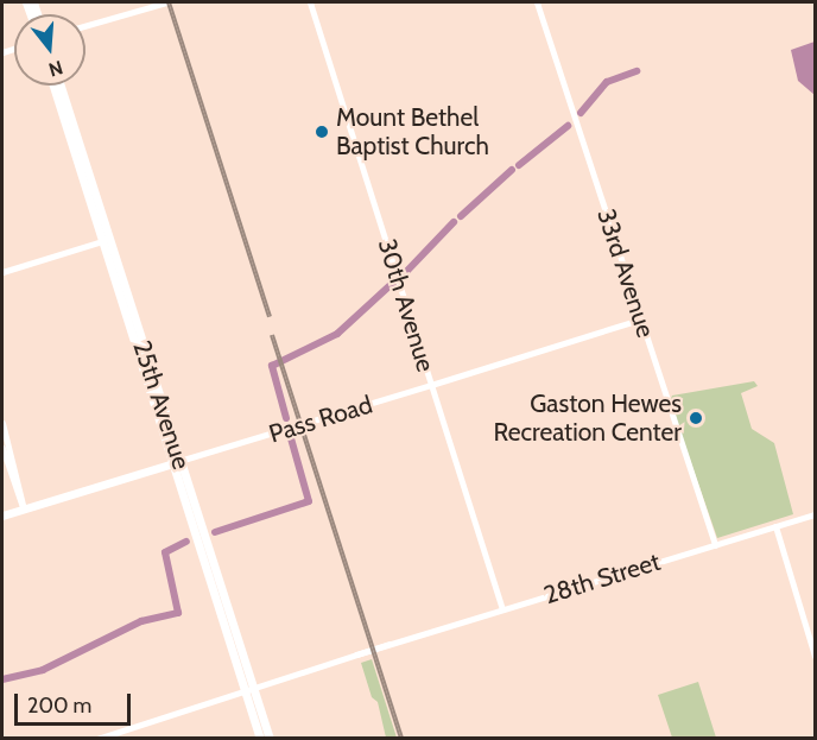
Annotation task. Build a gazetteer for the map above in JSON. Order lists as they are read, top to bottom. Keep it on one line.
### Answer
{"streets":{"main road":["33rd Avenue","30th Avenue","25th Avenue","Pass Road","28th Street"]},"crossings":[["33rd Avenue","Pass Road"],["33rd Avenue","28th Street"],["30th Avenue","Pass Road"],["30th Avenue","28th Street"],["25th Avenue","Pass Road"],["25th Avenue","28th Street"]],"places":["Mount Bethel Baptist Church","Gaston Hewes Recreation Center"],"scale_bar":"200 m","north":"bottom"}
